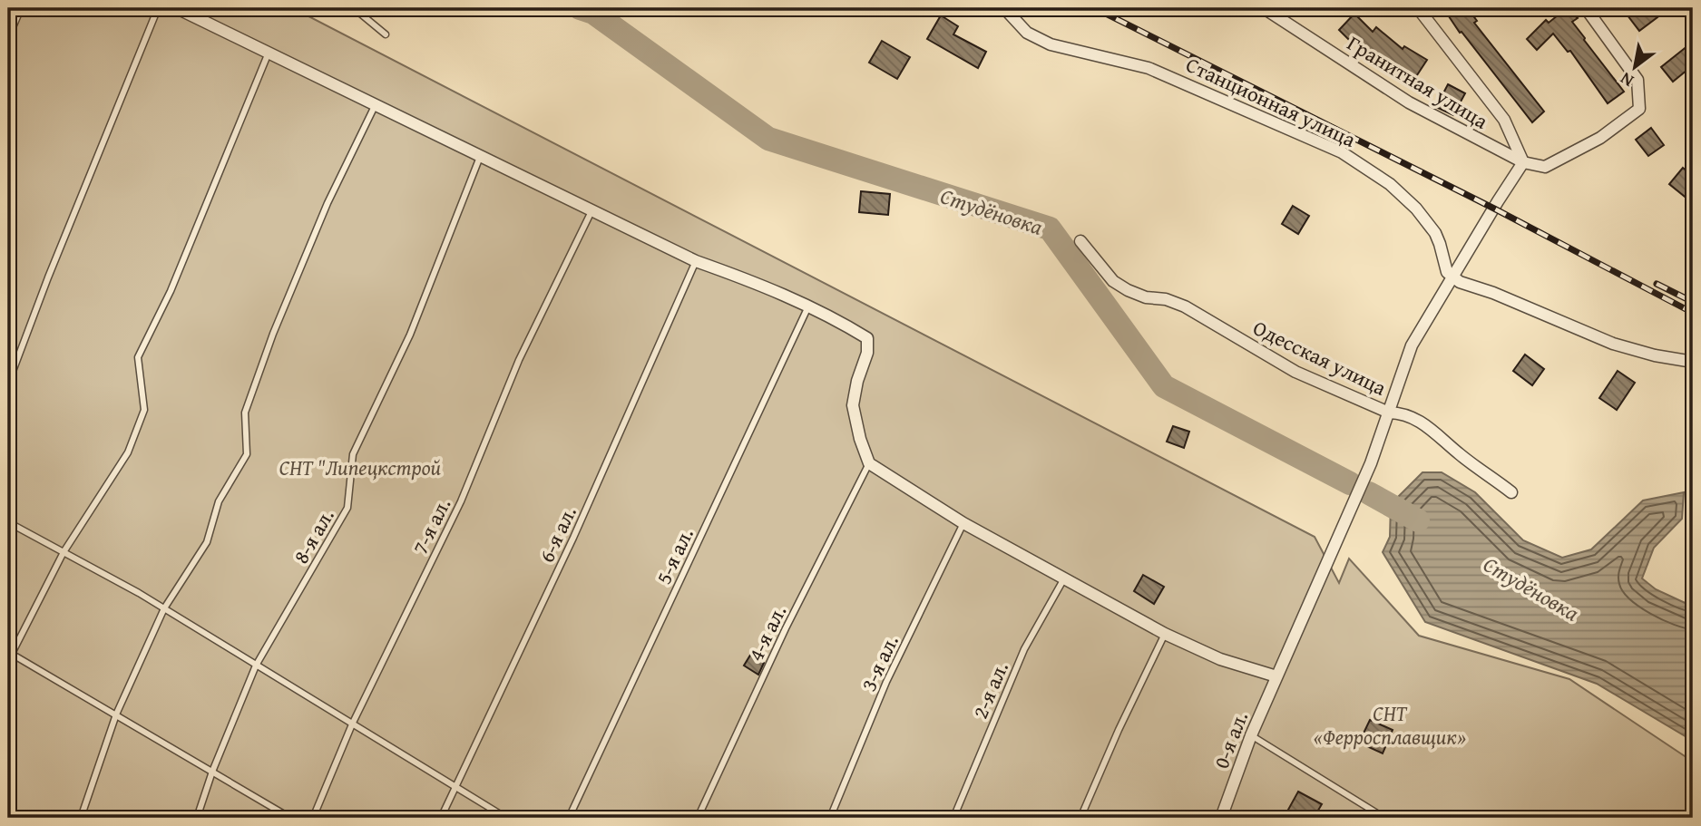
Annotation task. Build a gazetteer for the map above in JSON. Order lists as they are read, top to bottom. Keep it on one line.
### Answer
{"streets":{"street":["Гранитная улица","Станционная улица","Одесская улица","0-я ал."],"lane":["7-я ал.","6-я ал.","8-я ал.","5-я ал.","4-я ал.","3-я ал.","2-я ал."]},"crossings":[["Гранитная улица","0-я ал."],["Станционная улица","0-я ал."],["Одесская улица","0-я ал."]],"water":["Студёновка"],"parks":["СНТ \"Липецкстрой","СНТ «Ферросплавщик»"],"north":"bottom left"}
